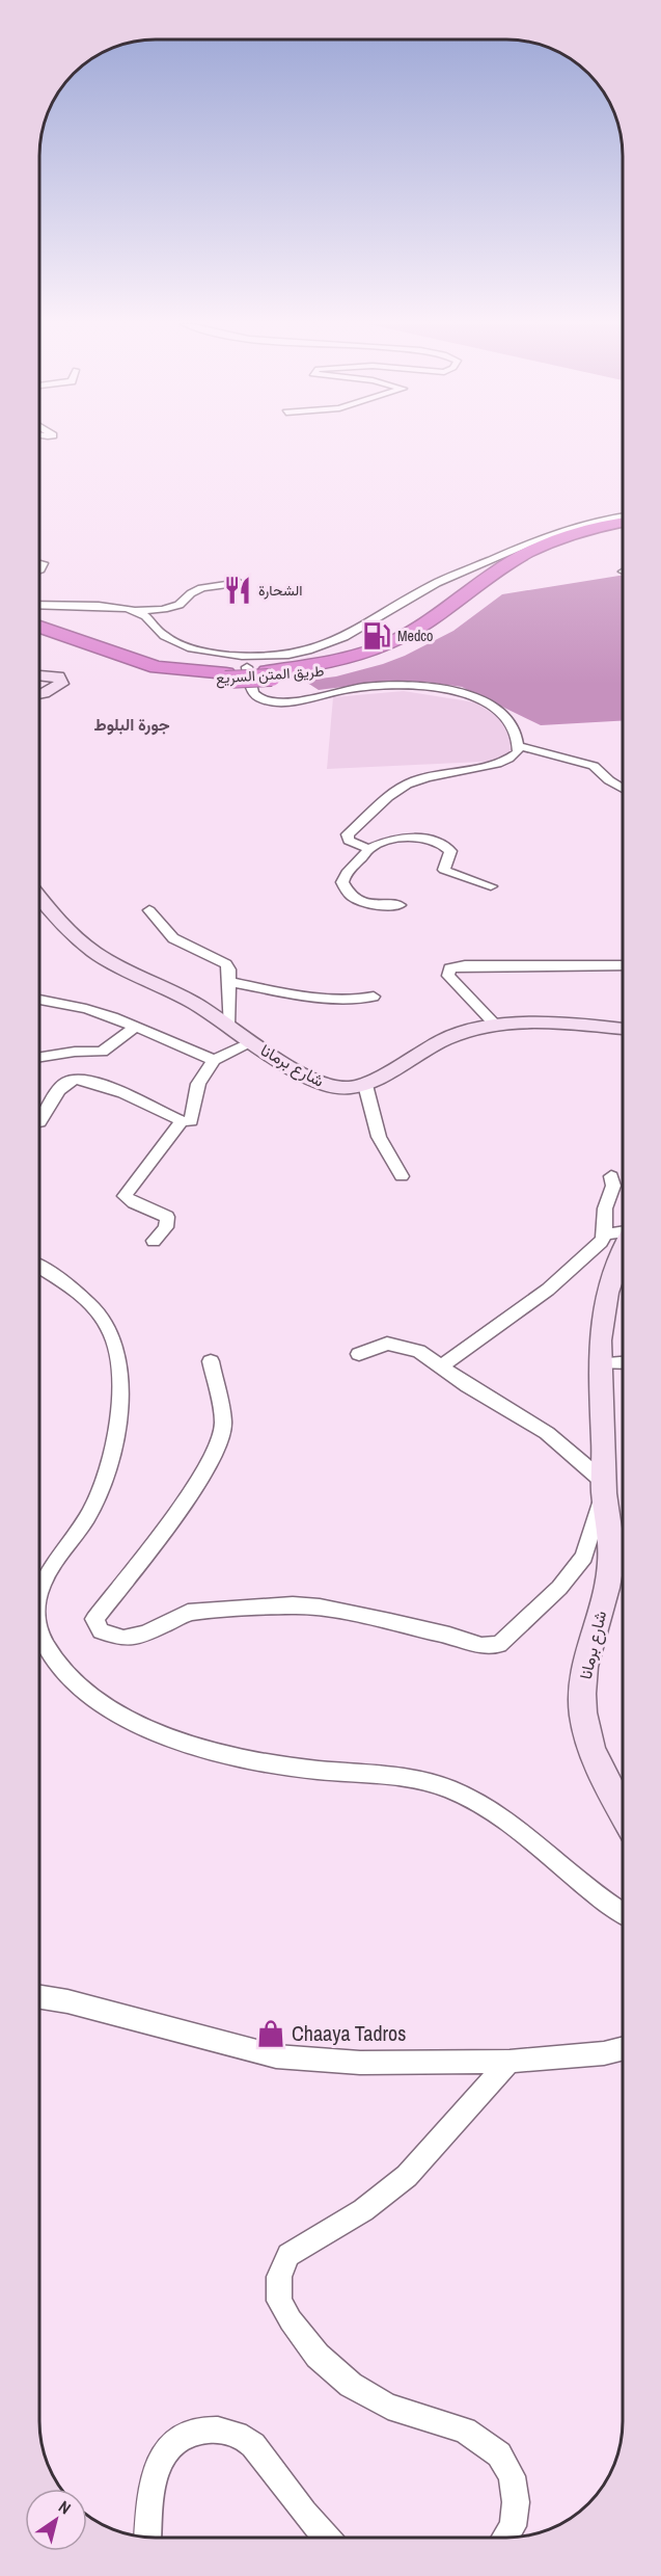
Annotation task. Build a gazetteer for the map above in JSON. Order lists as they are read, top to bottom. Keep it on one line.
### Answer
{"streets":{"highway":["طريق المتن السريع"],"street":["شارع برمانا"]},"districts":["جورة البلوط"],"places":{"restaurant":["الشحارة"],"fuel station":["Medco"],"shop":["Chaaya Tadros"]},"north":"top right"}
